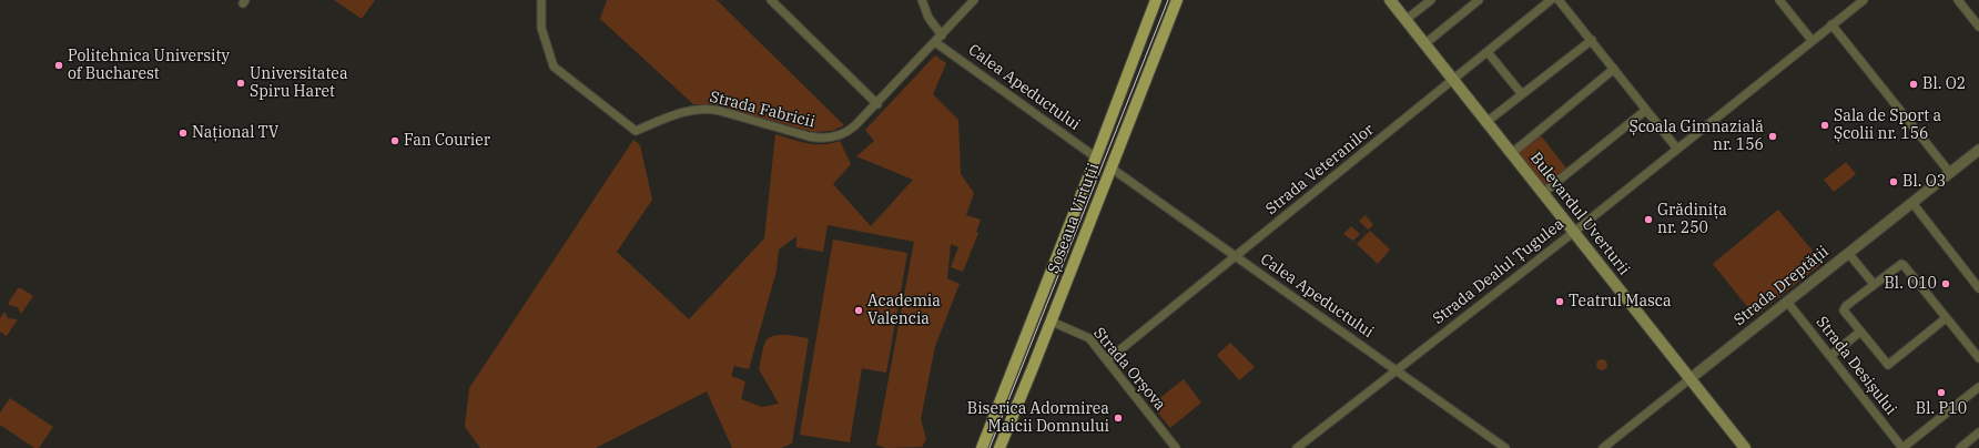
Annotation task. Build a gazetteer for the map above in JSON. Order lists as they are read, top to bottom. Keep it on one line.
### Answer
{"streets":{"main road":["Bulevardul Uverturii","Șoseaua Virtuții"],"street":["Calea Apeductului","Strada Fabricii","Strada Veteranilor","Strada Dealul Țugulea","Strada Dreptății","Strada Desișului","Strada Orșova"]},"crossings":[["Calea Apeductului","Strada Fabricii"],["Calea Apeductului","Strada Veteranilor"],["Calea Apeductului","Șoseaua Virtuții"],["Calea Apeductului","Strada Dealul Țugulea"],["Strada Veteranilor","Bulevardul Uverturii"],["Strada Veteranilor","Strada Orșova"],["Bulevardul Uverturii","Strada Dealul Țugulea"],["Bulevardul Uverturii","Strada Dreptății"],["Șoseaua Virtuții","Strada Orșova"],["Strada Dreptății","Strada Desișului"]],"places":["Politehnica University of Bucharest","Universitatea Spiru Haret","Bl. O2","Sala de Sport a Școlii nr. 156","Național TV","Școala Gimnazială nr. 156","Fan Courier","Bl. O3","Grădinița nr. 250","Bl. O10","Teatrul Masca","Academia Valencia","Bl. P10","Biserica Adormirea Maicii Domnului"]}
